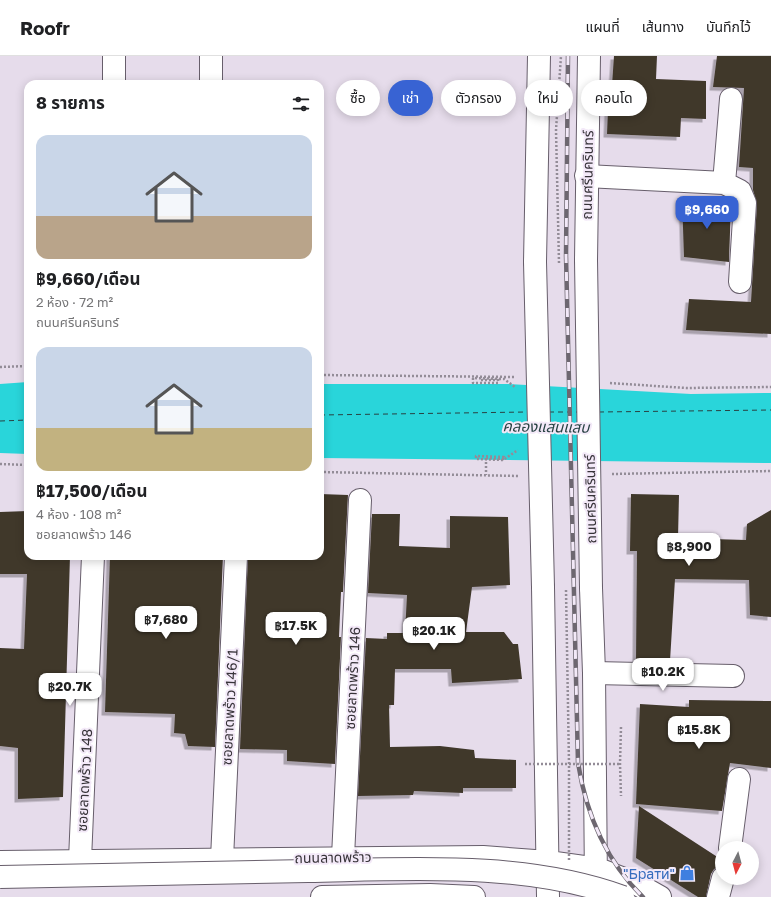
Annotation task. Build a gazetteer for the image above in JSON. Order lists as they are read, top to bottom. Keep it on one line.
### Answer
{"streets":{"main road":["ถนนศรีนครินทร์","ซอยลาดพร้าว 146","ซอยลาดพร้าว 146/1","ซอยลาดพร้าว 148","ถนนลาดพร้าว"]},"crossings":[["ถนนศรีนครินทร์","ถนนลาดพร้าว"],["ซอยลาดพร้าว 146","ถนนลาดพร้าว"],["ซอยลาดพร้าว 146/1","ถนนลาดพร้าว"],["ซอยลาดพร้าว 148","ถนนลาดพร้าว"]],"water":["คลองแสนแสบ"],"places":{"shop":["\"Брати\""]},"north":"bottom","page":{"header":"Roofr","nav":["แผนที่","เส้นทาง","บันทึกไว้"],"chip":["ซื้อ","เช่า","ตัวกรอง","ใหม่","คอนโด"],"heading":"8 รายการ","list":[{"name":"฿9,660/เดือน","note":"2 ห้อง · 72 m² · ถนนศรีนครินทร์"},{"name":"฿17,500/เดือน","note":"4 ห้อง · 108 m² · ซอยลาดพร้าว 146"}],"price":["฿9,660","฿8,900","฿7,680","฿17.5K","฿20.1K","฿10.2K","฿20.7K","฿15.8K"]}}
